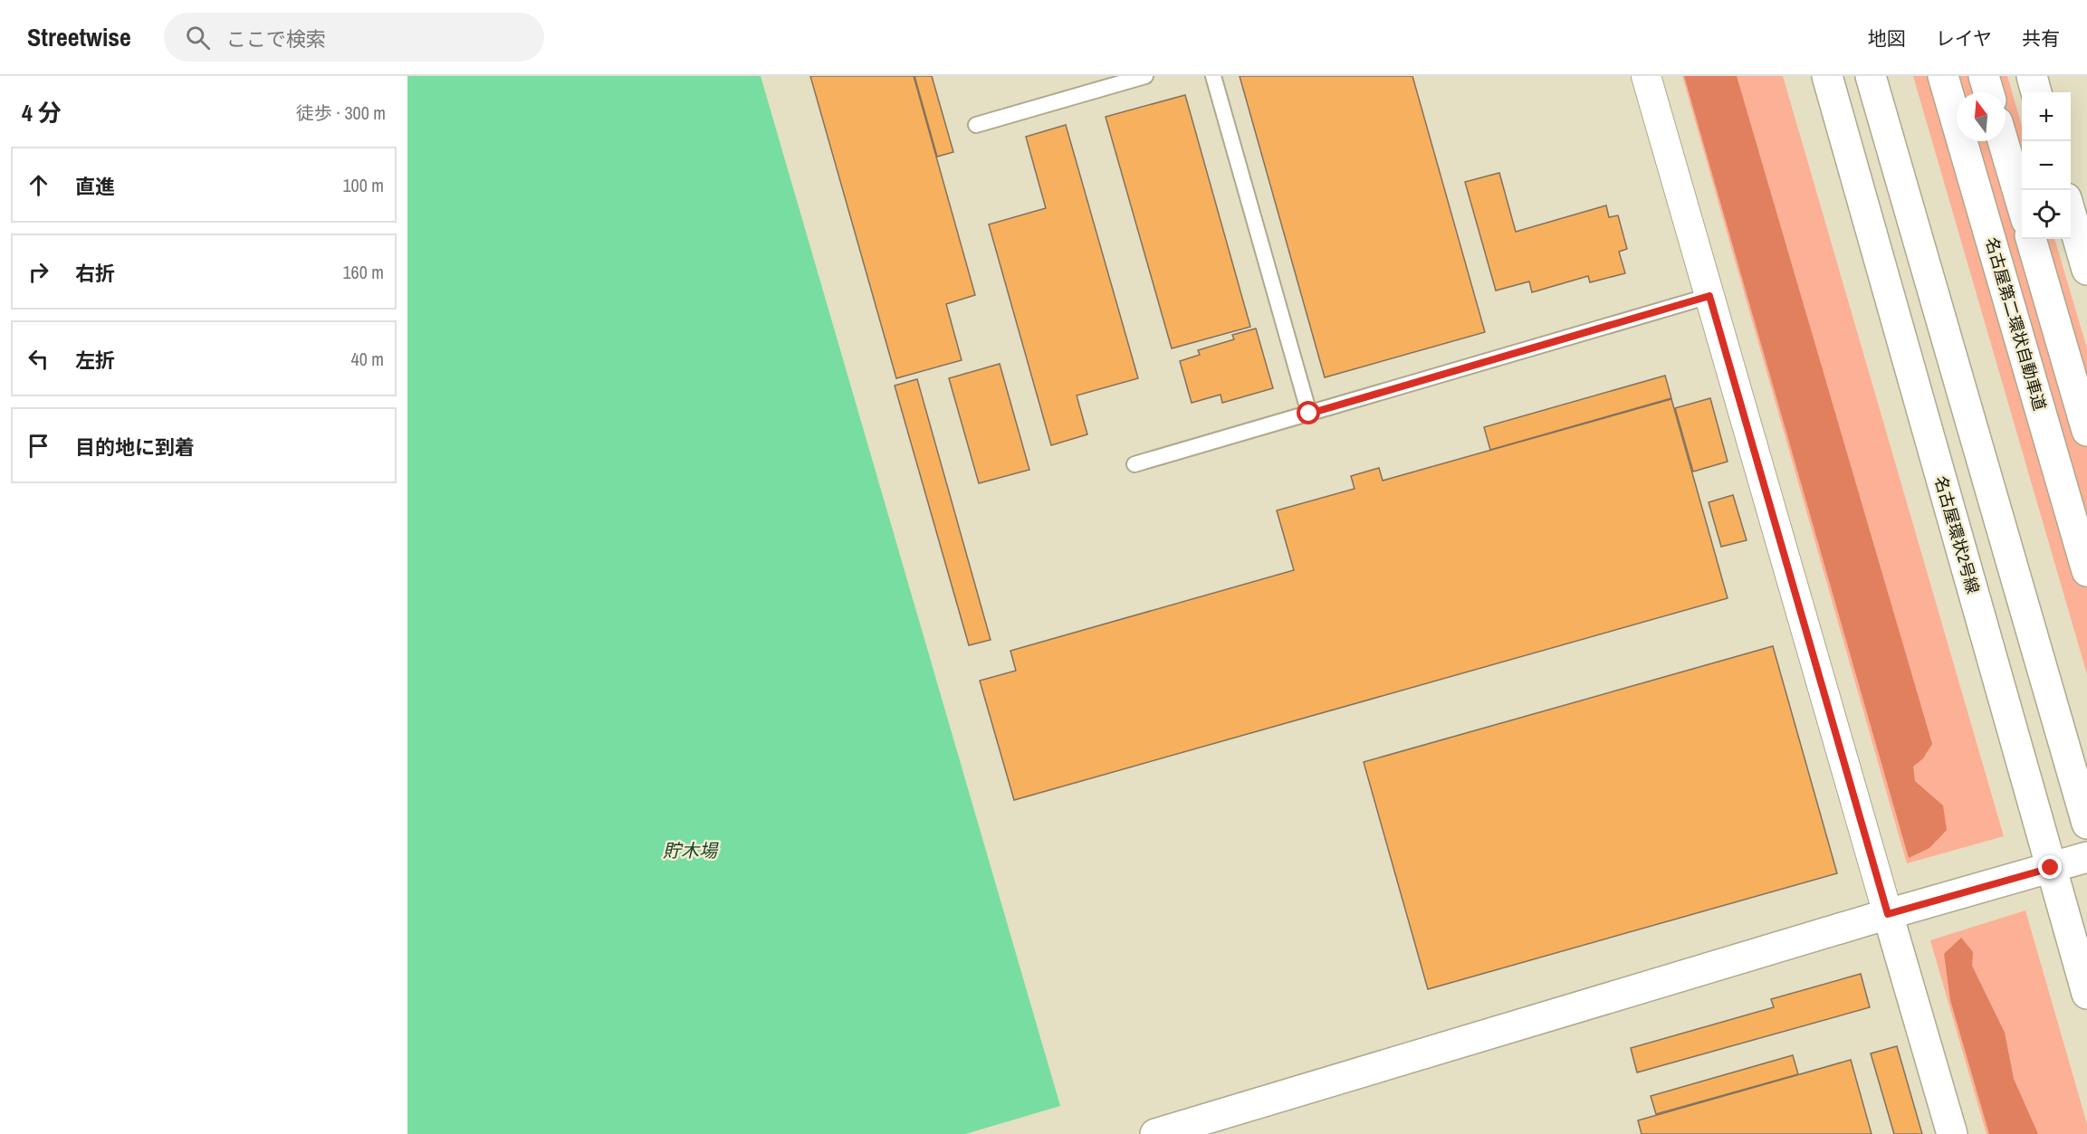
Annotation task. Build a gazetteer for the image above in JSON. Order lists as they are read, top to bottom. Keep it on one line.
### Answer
{"streets":{"main road":["名古屋第二環状自動車道","名古屋環状2号線"]},"water":["貯木場"],"north":"top","page":{"header":"Streetwise","search":"ここで検索","nav":["地図","レイヤ","共有"],"heading":["4 分","徒歩 · 300 m"],"map_buttons":["+","−"],"list":[["直進","100 m"],["右折","160 m"],["左折","40 m"],"目的地に到着"]}}
